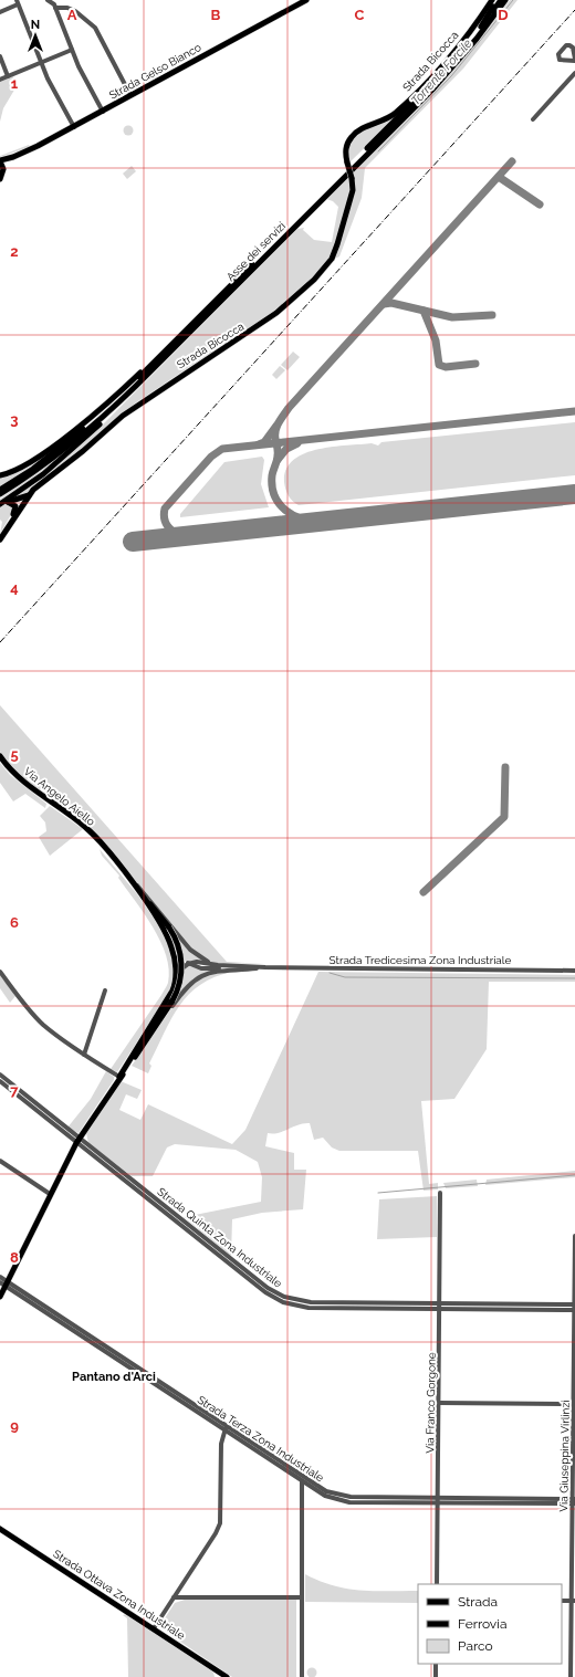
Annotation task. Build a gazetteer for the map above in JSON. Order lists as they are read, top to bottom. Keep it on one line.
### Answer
{"streets":{"main road":["Strada Bicocca","Strada Gelso Bianco","Asse dei servizi","Via Angelo Aiello","Strada Ottava Zona Industriale"],"street":["Strada Tredicesima Zona Industriale","Strada Quinta Zona Industriale","Via Franco Gorgone","Strada Terza Zona Industriale","Via Giuseppina Virlinzi"]},"crossings":[["Strada Quinta Zona Industriale","Via Franco Gorgone"],["Strada Quinta Zona Industriale","Via Giuseppina Virlinzi"],["Via Franco Gorgone","Strada Terza Zona Industriale"],["Strada Terza Zona Industriale","Via Giuseppina Virlinzi"]],"districts":["Pantano d'Arci"],"water":["Torrente Forcile"],"legend":["Strada","Ferrovia","Parco"],"north":"top","grid":{"columns":["A","B","C","D"],"rows":["1","2","3","4","5","6","7","8","9"]}}
